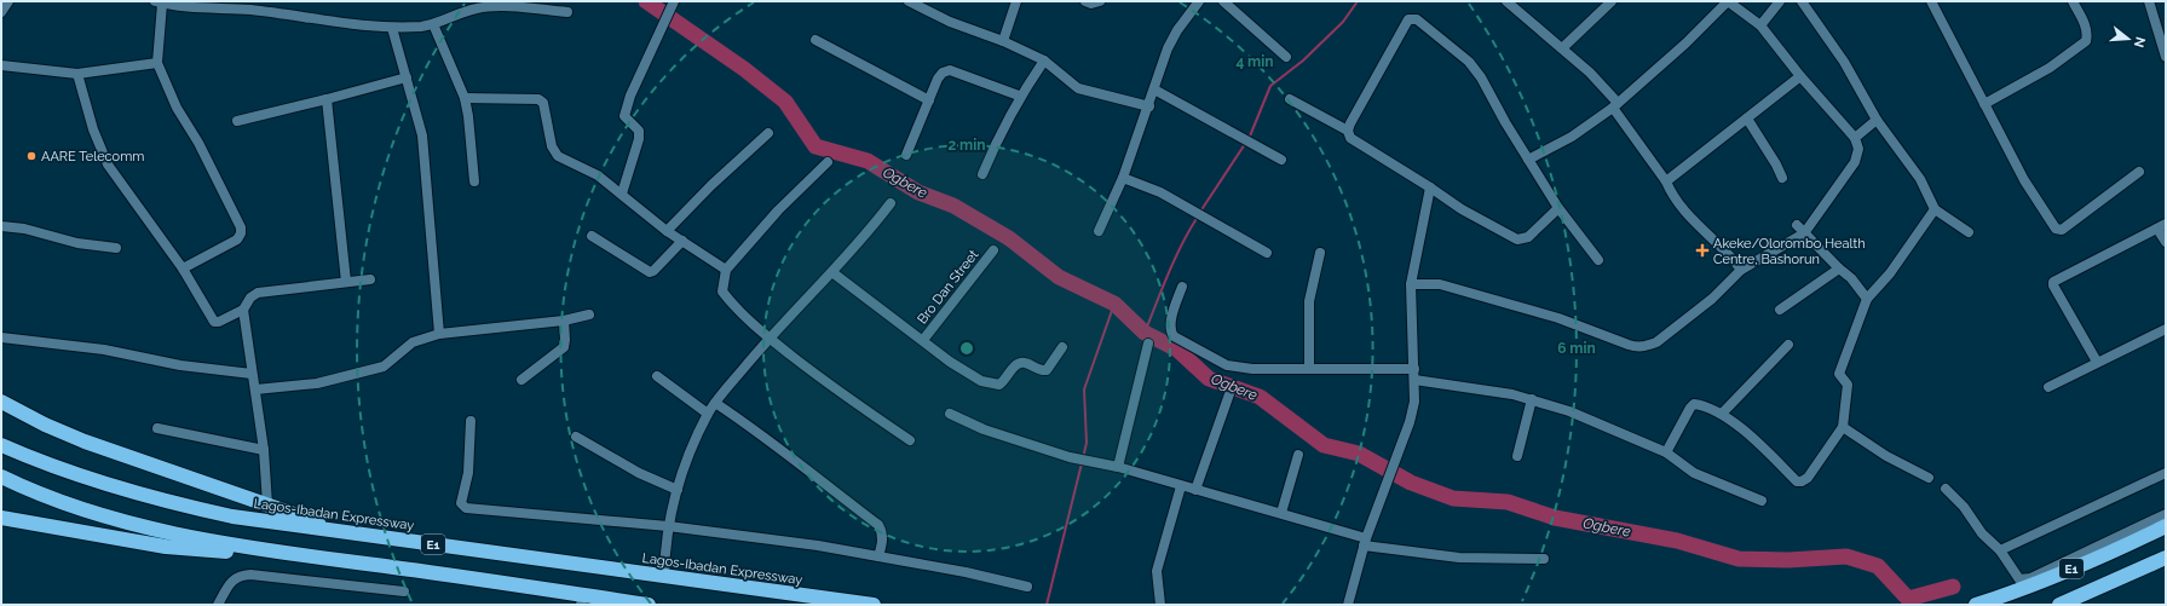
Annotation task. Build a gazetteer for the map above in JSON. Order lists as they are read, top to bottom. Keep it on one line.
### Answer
{"streets":{"highway":["Lagos-Ibadan Expressway","E1"],"street":["Bro Dan Street"]},"water":["Ogbere"],"places":{"other":["AARE Telecomm"],"health":["Akeke/Olorombo Health Centre, Bashorun"]},"north":"right","rings":["4 min","2 min","6 min"]}
